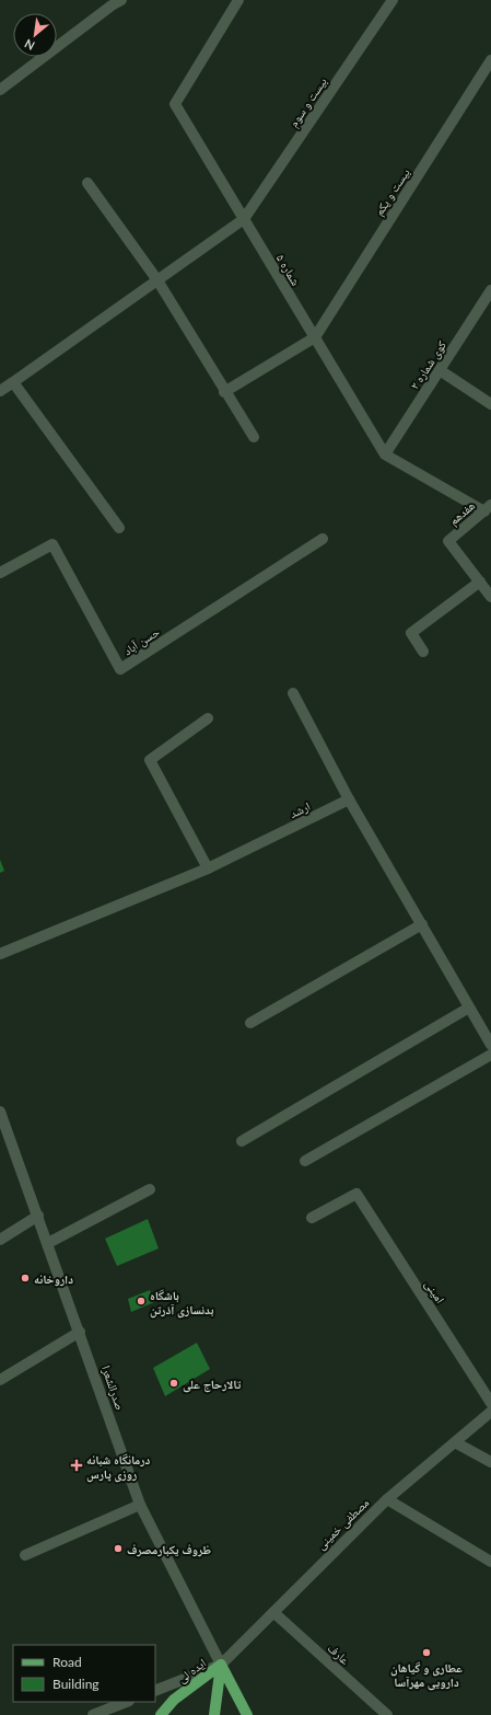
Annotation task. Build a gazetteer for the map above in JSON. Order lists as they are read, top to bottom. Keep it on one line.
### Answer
{"streets":{"main road":["ایده لى"],"street":["بیست و سوم","بیست و یکم","شماره ۵","کوی شماره ۲","هفدهم","حسن آباد","ارشد","امینی","صدرالشعرا","مصطفی خمینی","عارف"]},"crossings":[["بیست و سوم","شماره ۵"],["بیست و یکم","شماره ۵"],["شماره ۵","کوی شماره ۲"],["شماره ۵","هفدهم"],["صدرالشعرا","مصطفی خمینی"],["صدرالشعرا","ایده لى"],["مصطفی خمینی","عارف"],["مصطفی خمینی","ایده لى"]],"places":{"other":["داروخانه","باشگاه بدنسازی آذرتن","تالارحاج علی","ظروف یکبارمصرف","عطاری و گیاهان دارویی مهرآسا"],"health":["درمانگاه شبانه روزی پارس"]},"legend":["Road","Building"],"north":"bottom left"}
